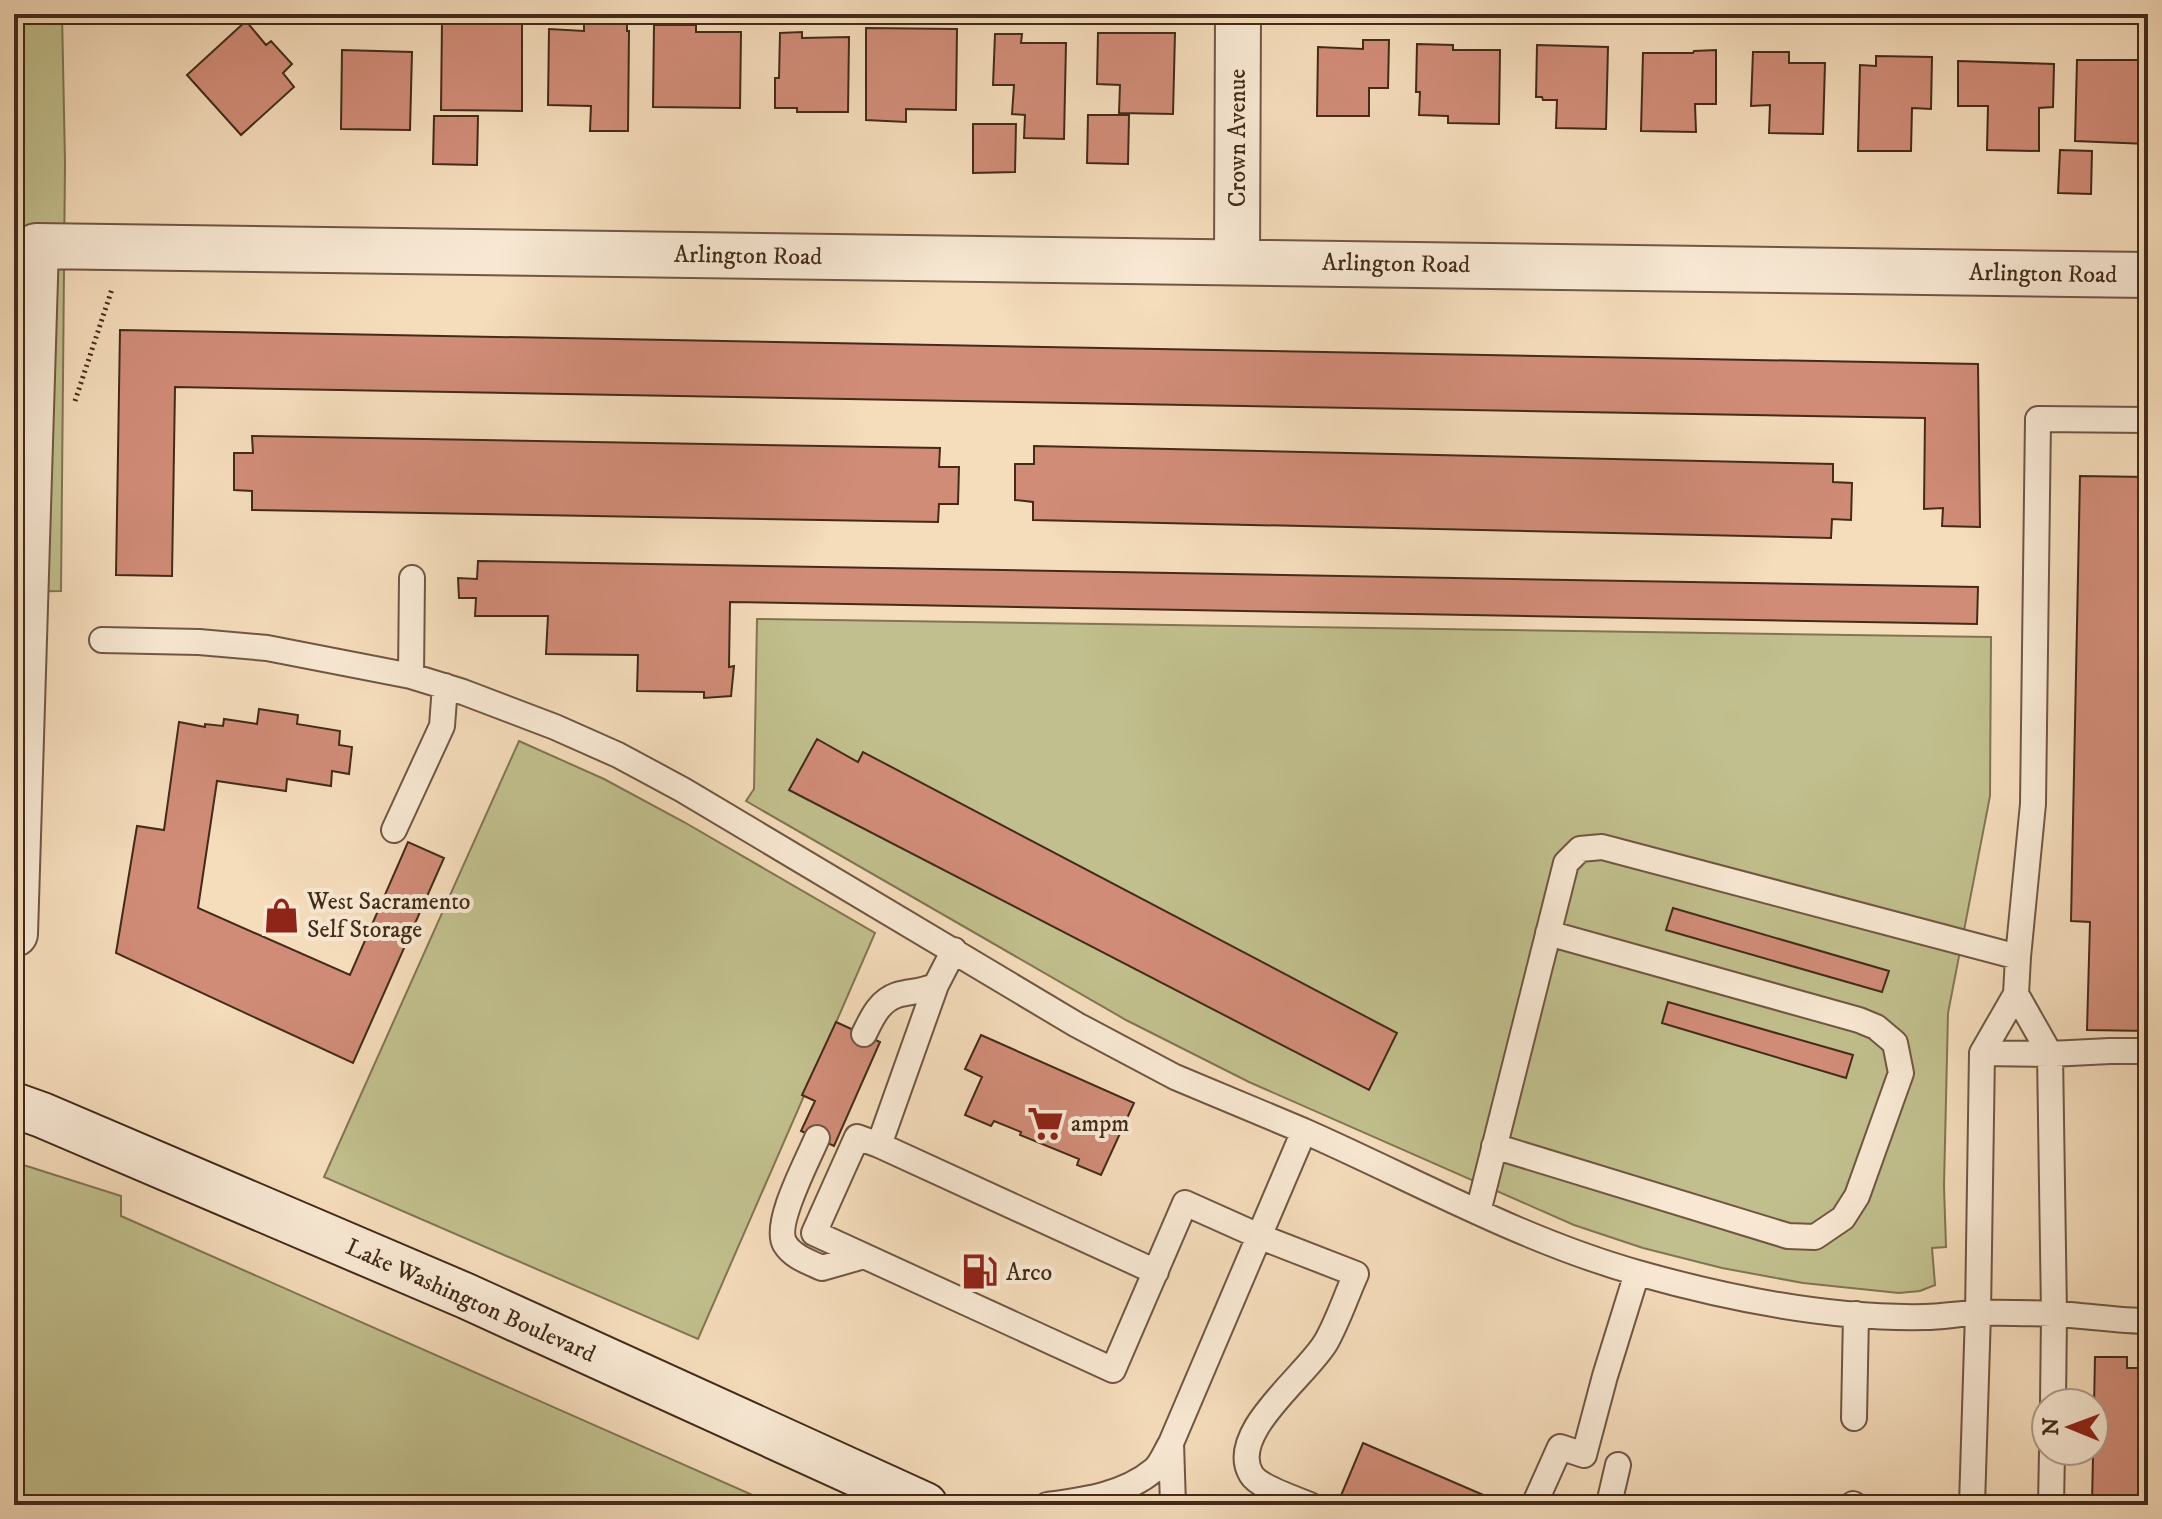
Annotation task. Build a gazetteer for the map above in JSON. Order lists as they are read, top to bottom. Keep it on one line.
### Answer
{"streets":{"street":["Crown Avenue","Arlington Road","Lake Washington Boulevard"]},"crossings":[["Crown Avenue","Arlington Road"]],"places":{"shop":["West Sacramento Self Storage"],"supermarket":["ampm"],"fuel station":["Arco"]},"north":"left"}
